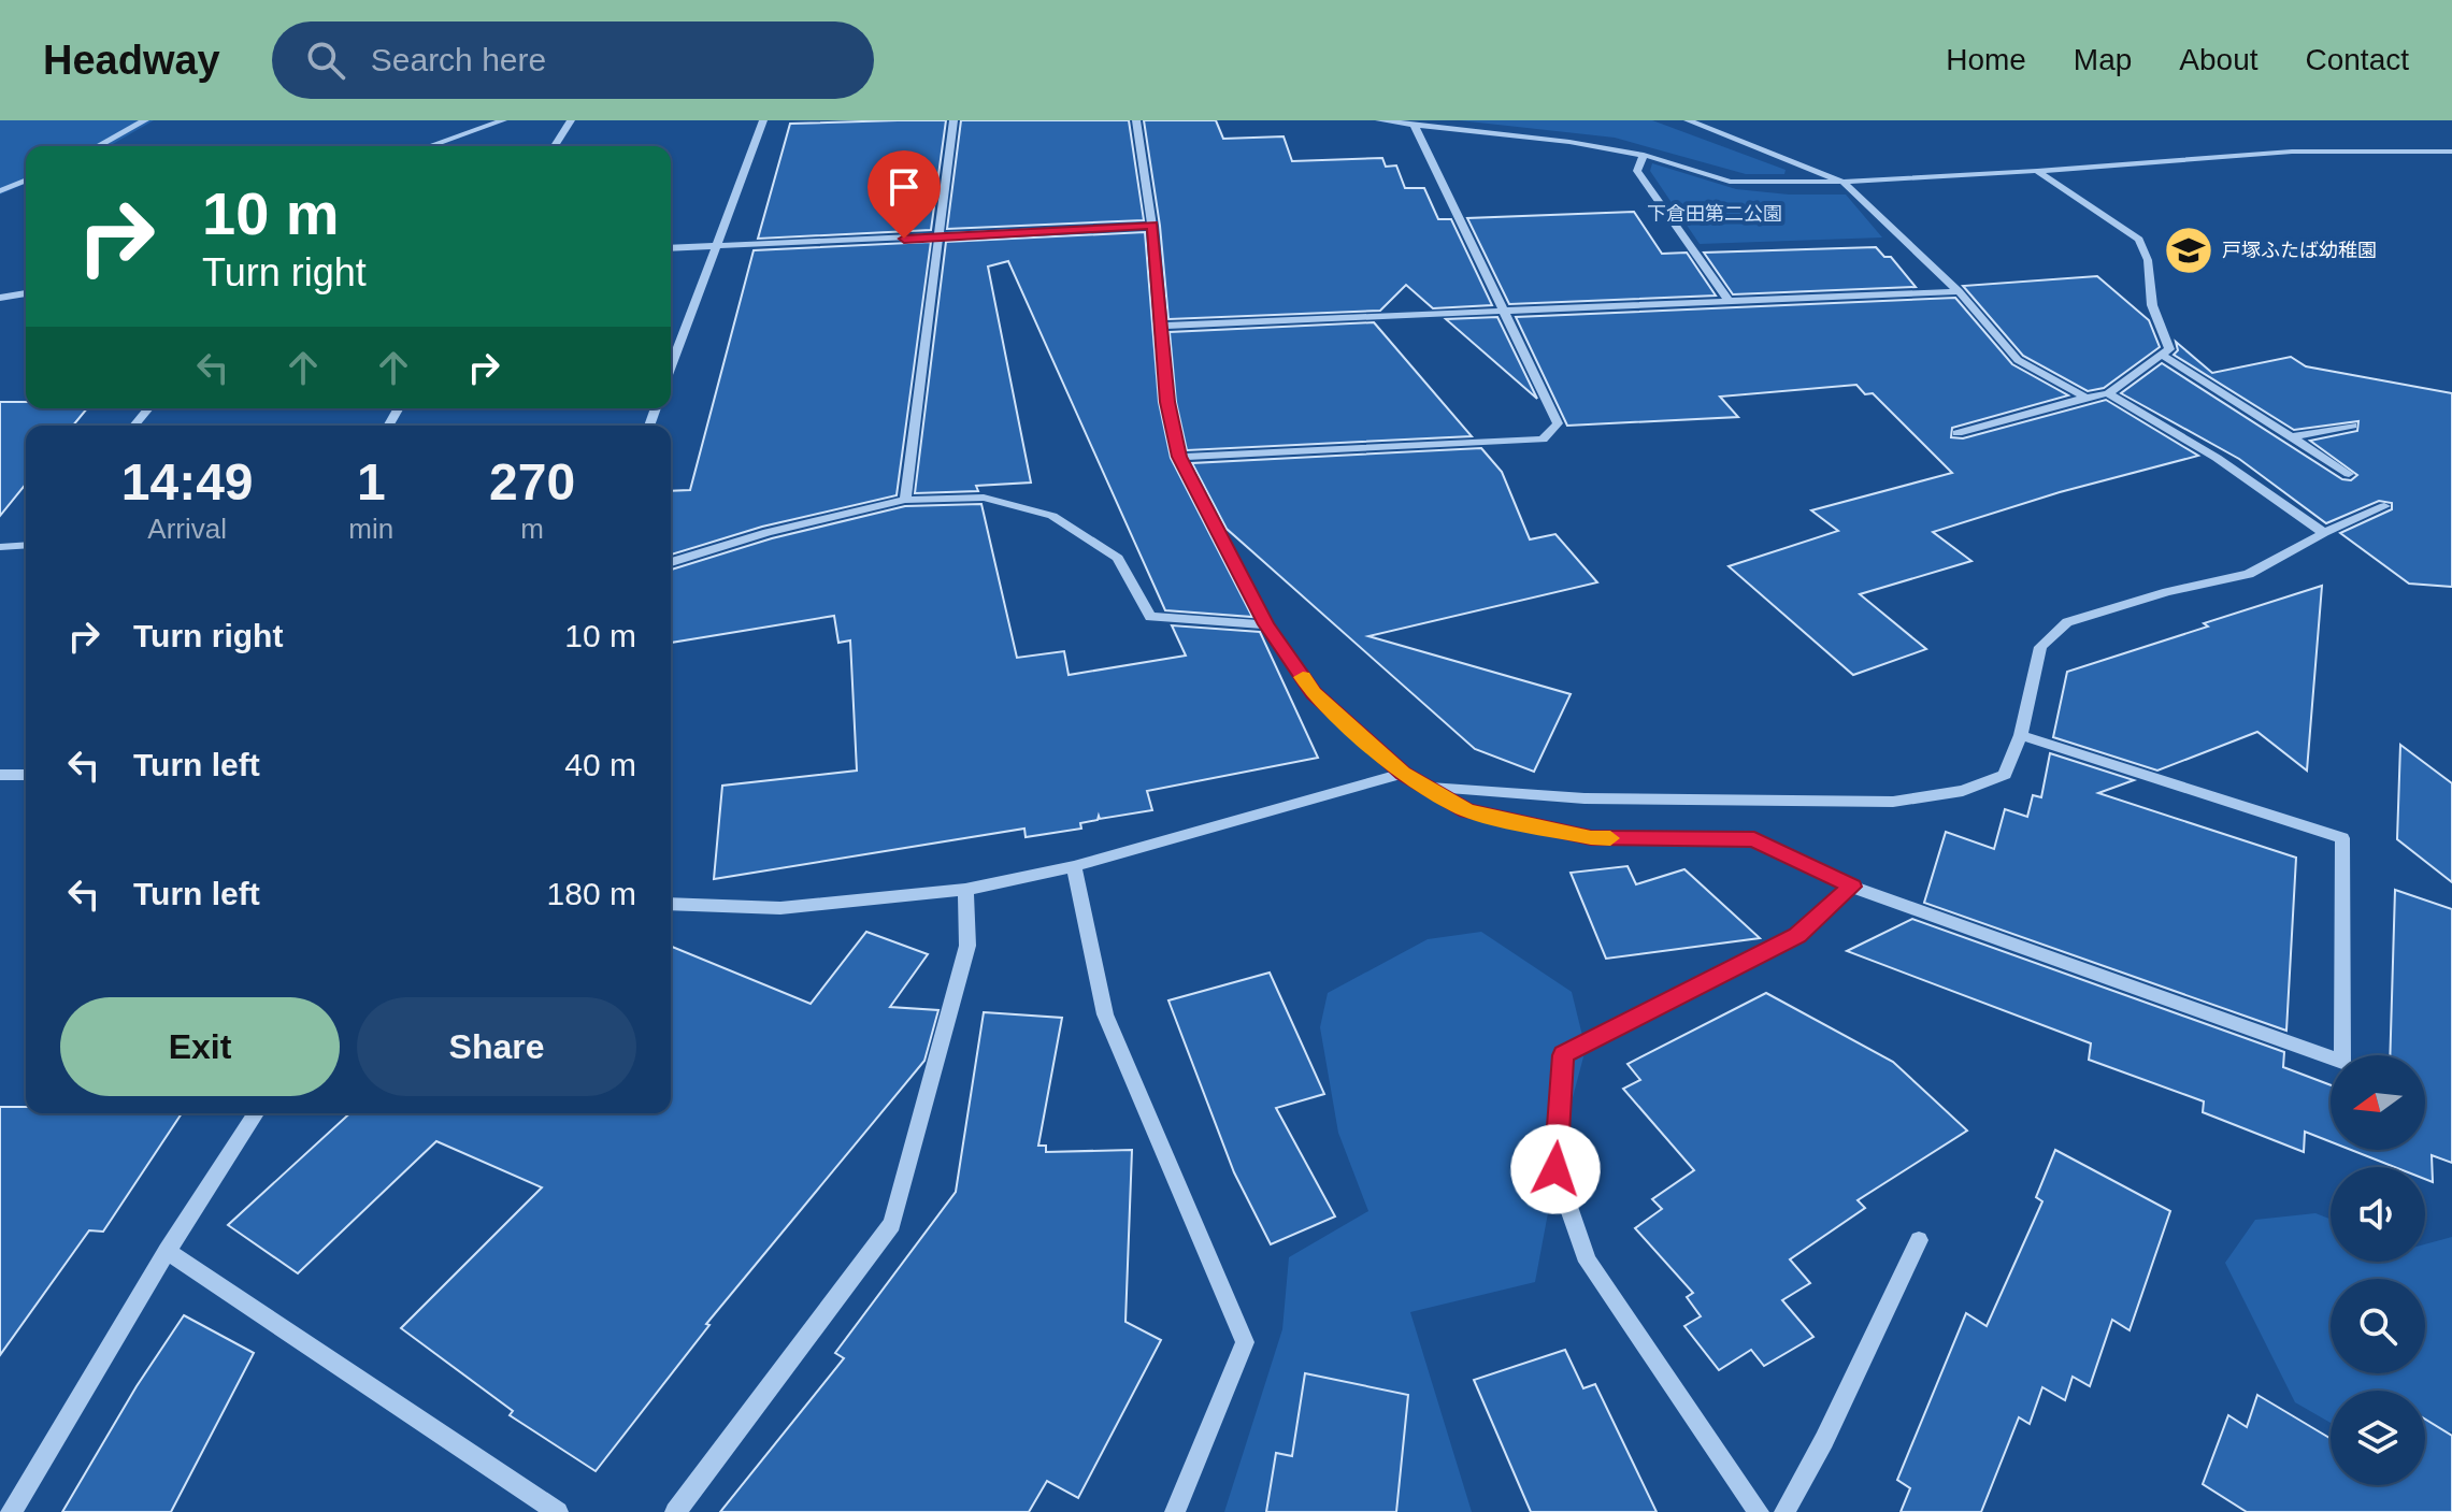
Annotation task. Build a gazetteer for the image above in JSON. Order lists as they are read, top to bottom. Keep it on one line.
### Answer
{"parks":["下倉田第二公園"],"places":{"school or university":["戸塚ふたば幼稚園"]},"north":"left","page":{"header":"Headway","search":"Search here","nav":["Home","Map","About","Contact"],"turn":["10 m","Turn right"],"eta":["14:49","Arrival","1","min","270","m"],"list":[{"name":"Turn right","value":"10 m"},{"name":"Turn left","value":"40 m"},{"name":"Turn left","value":"180 m"}],"buttons":["Exit","Share"]}}
